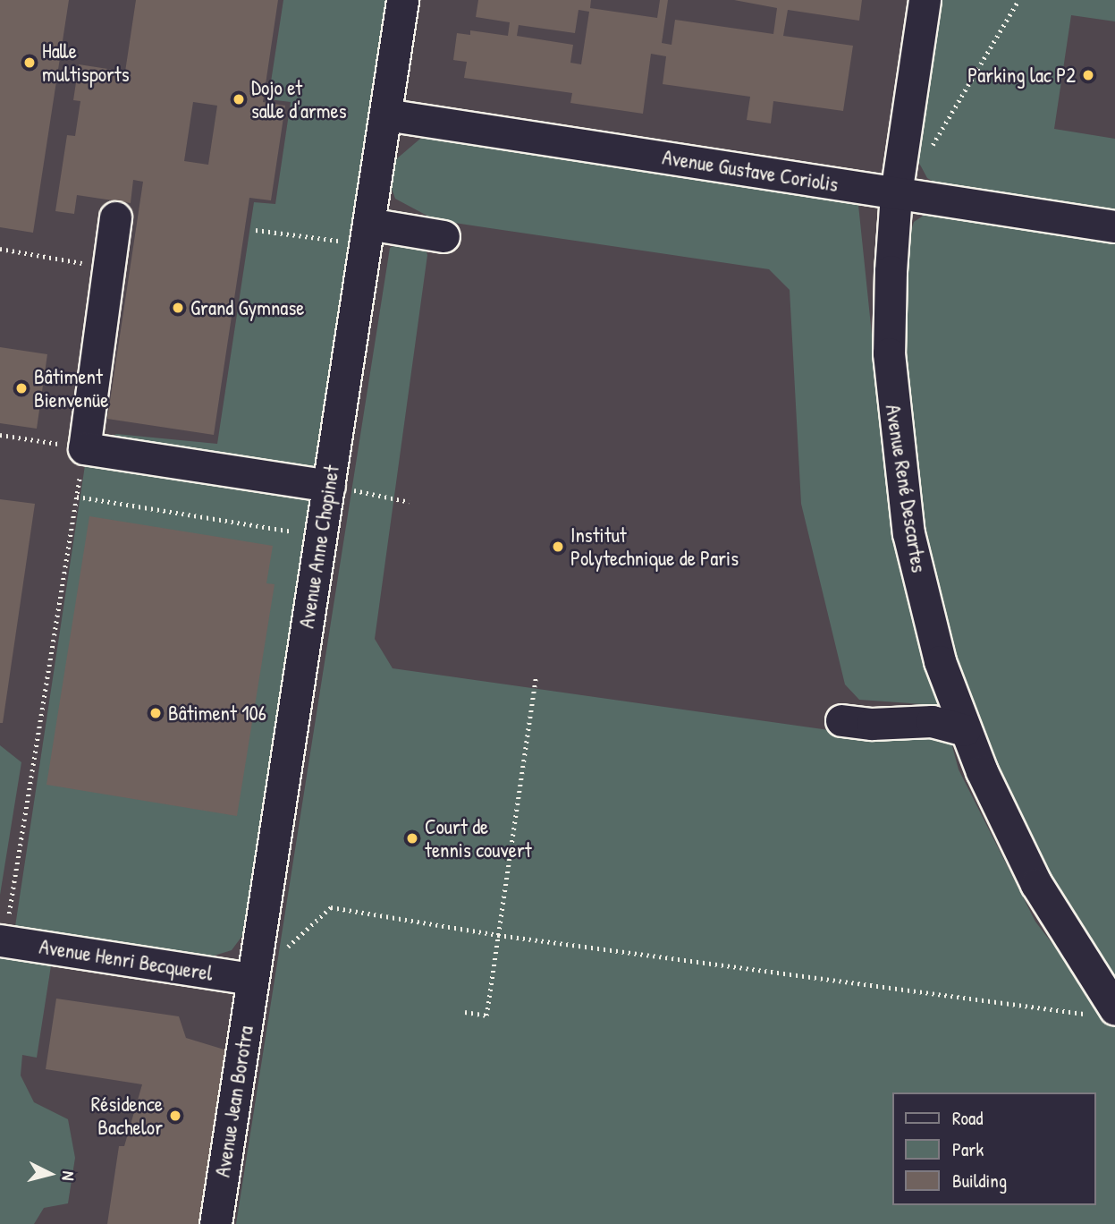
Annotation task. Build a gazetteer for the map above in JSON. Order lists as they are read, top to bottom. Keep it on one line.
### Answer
{"streets":{"street":["Avenue Gustave Coriolis","Avenue René Descartes","Avenue Anne Chopinet","Avenue Henri Becquerel","Avenue Jean Borotra"]},"crossings":[["Avenue Gustave Coriolis","Avenue René Descartes"],["Avenue Gustave Coriolis","Avenue Anne Chopinet"],["Avenue Anne Chopinet","Avenue Henri Becquerel"],["Avenue Anne Chopinet","Avenue Jean Borotra"],["Avenue Henri Becquerel","Avenue Jean Borotra"]],"places":["Halle multisports","Parking lac P2","Dojo et salle d'armes","Grand Gymnase","Bâtiment Bienvenüe","Institut Polytechnique de Paris","Bâtiment 106","Court de tennis couvert","Résidence Bachelor"],"legend":["Road","Park","Building"],"north":"right"}
